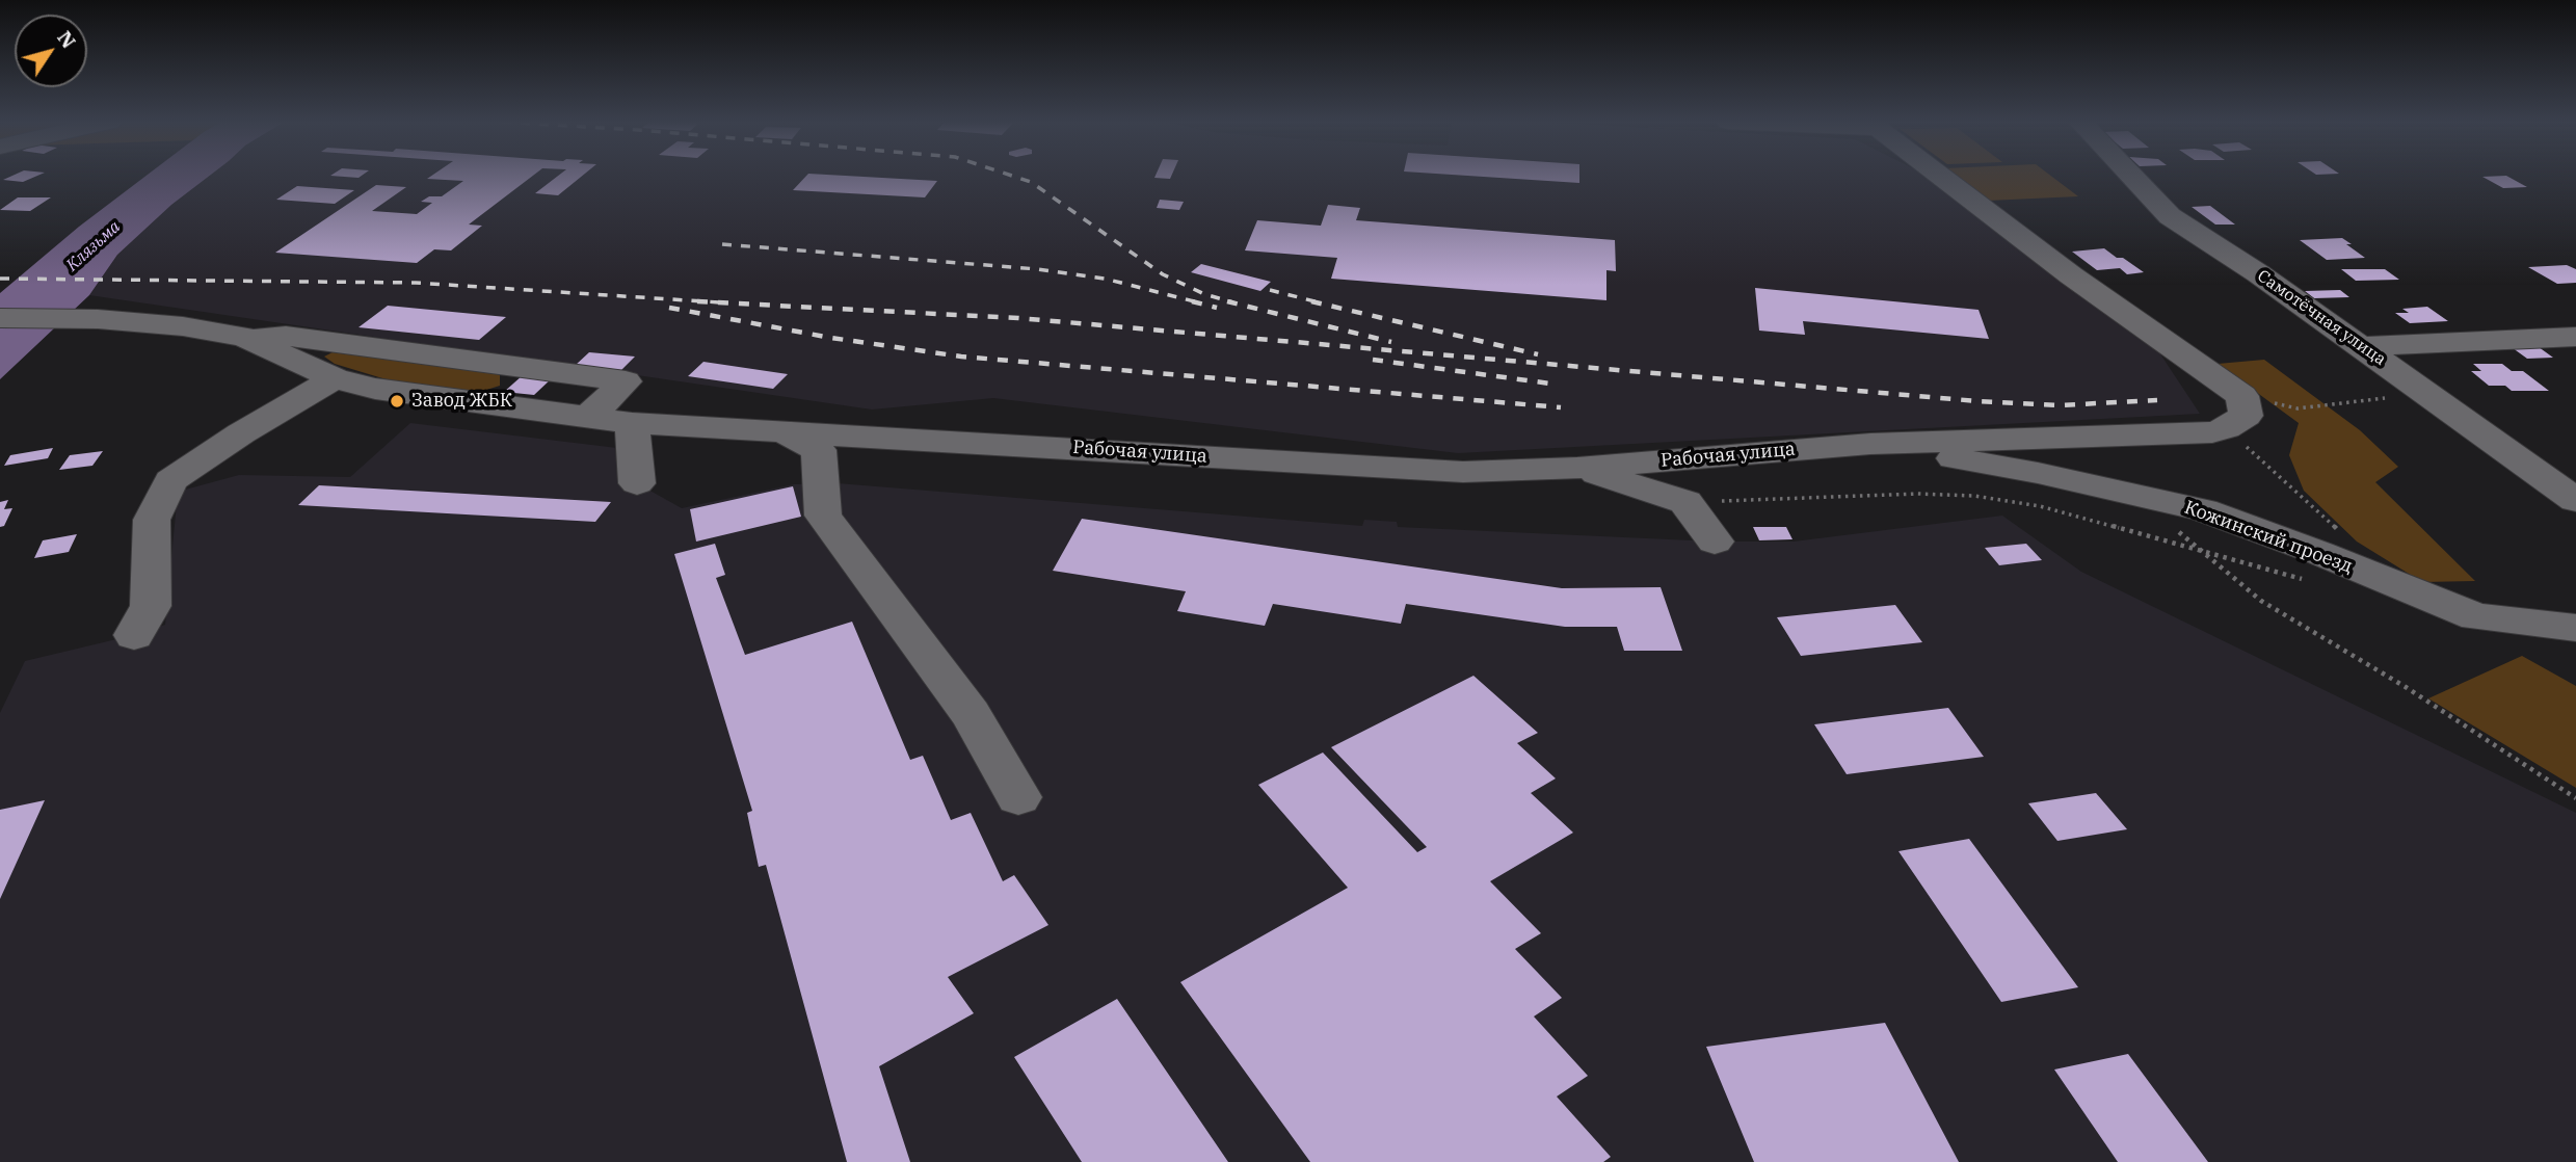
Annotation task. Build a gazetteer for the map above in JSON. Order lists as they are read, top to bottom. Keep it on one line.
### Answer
{"streets":{"street":["Самотёчная улица","Рабочая улица","Кожинский проезд"]},"crossings":[["Рабочая улица","Кожинский проезд"]],"water":["Клязьма"],"places":["Завод ЖБК"],"north":"top right"}
